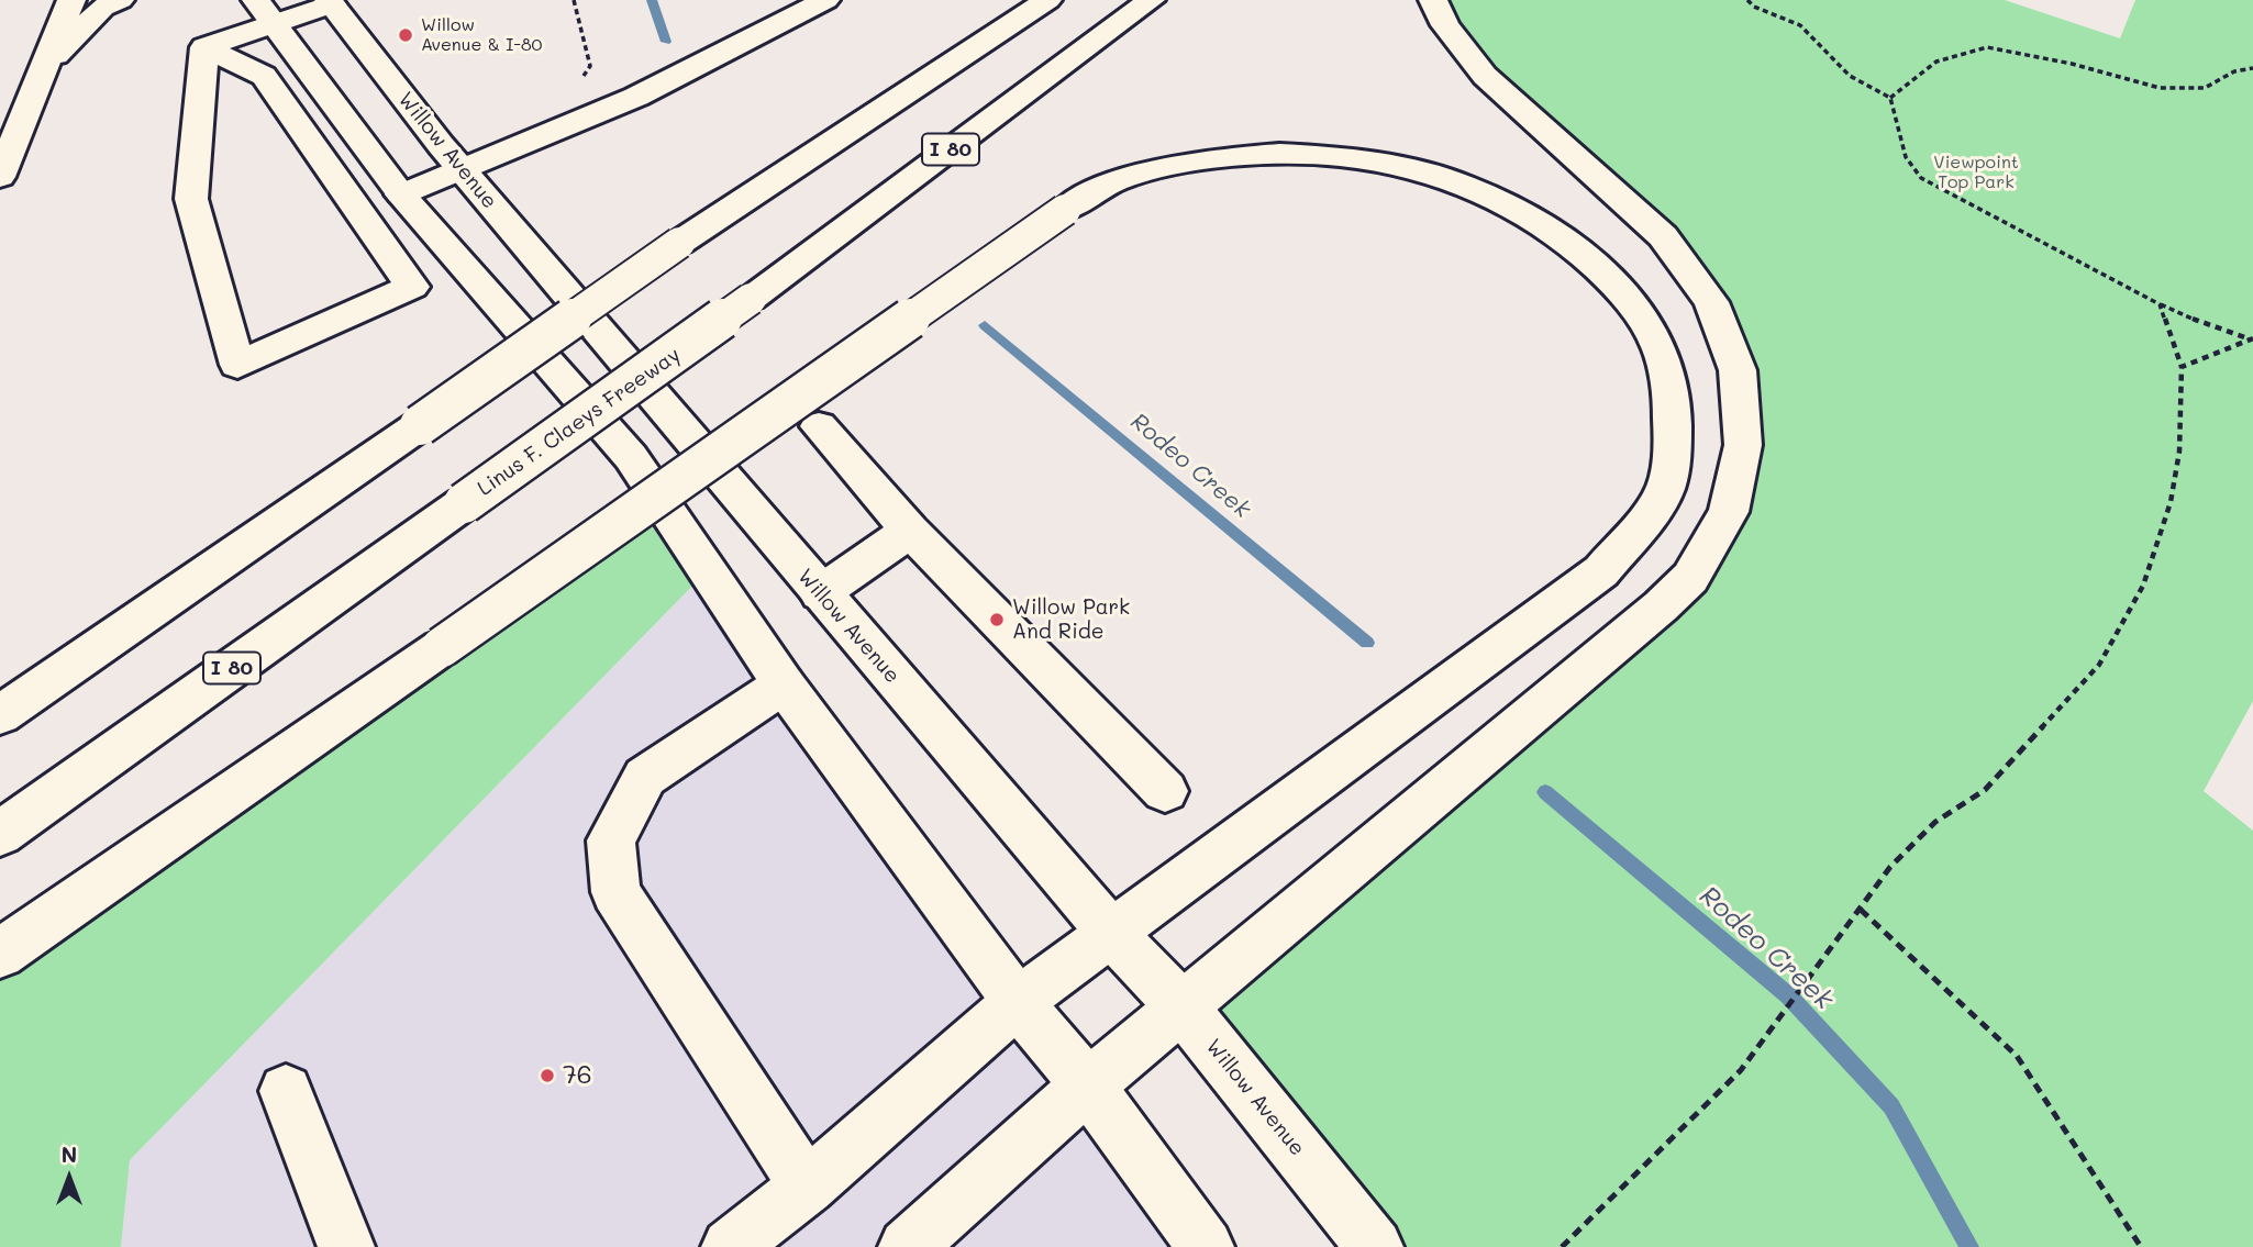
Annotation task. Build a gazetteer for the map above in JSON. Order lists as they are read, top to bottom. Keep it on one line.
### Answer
{"streets":{"main road":["I 80","Willow Avenue","Linus F. Claeys Freeway"]},"water":["Rodeo Creek"],"parks":["Viewpoint Top Park"],"places":["Willow Avenue & I-80","Willow Park And Ride","76"],"north":"top"}
